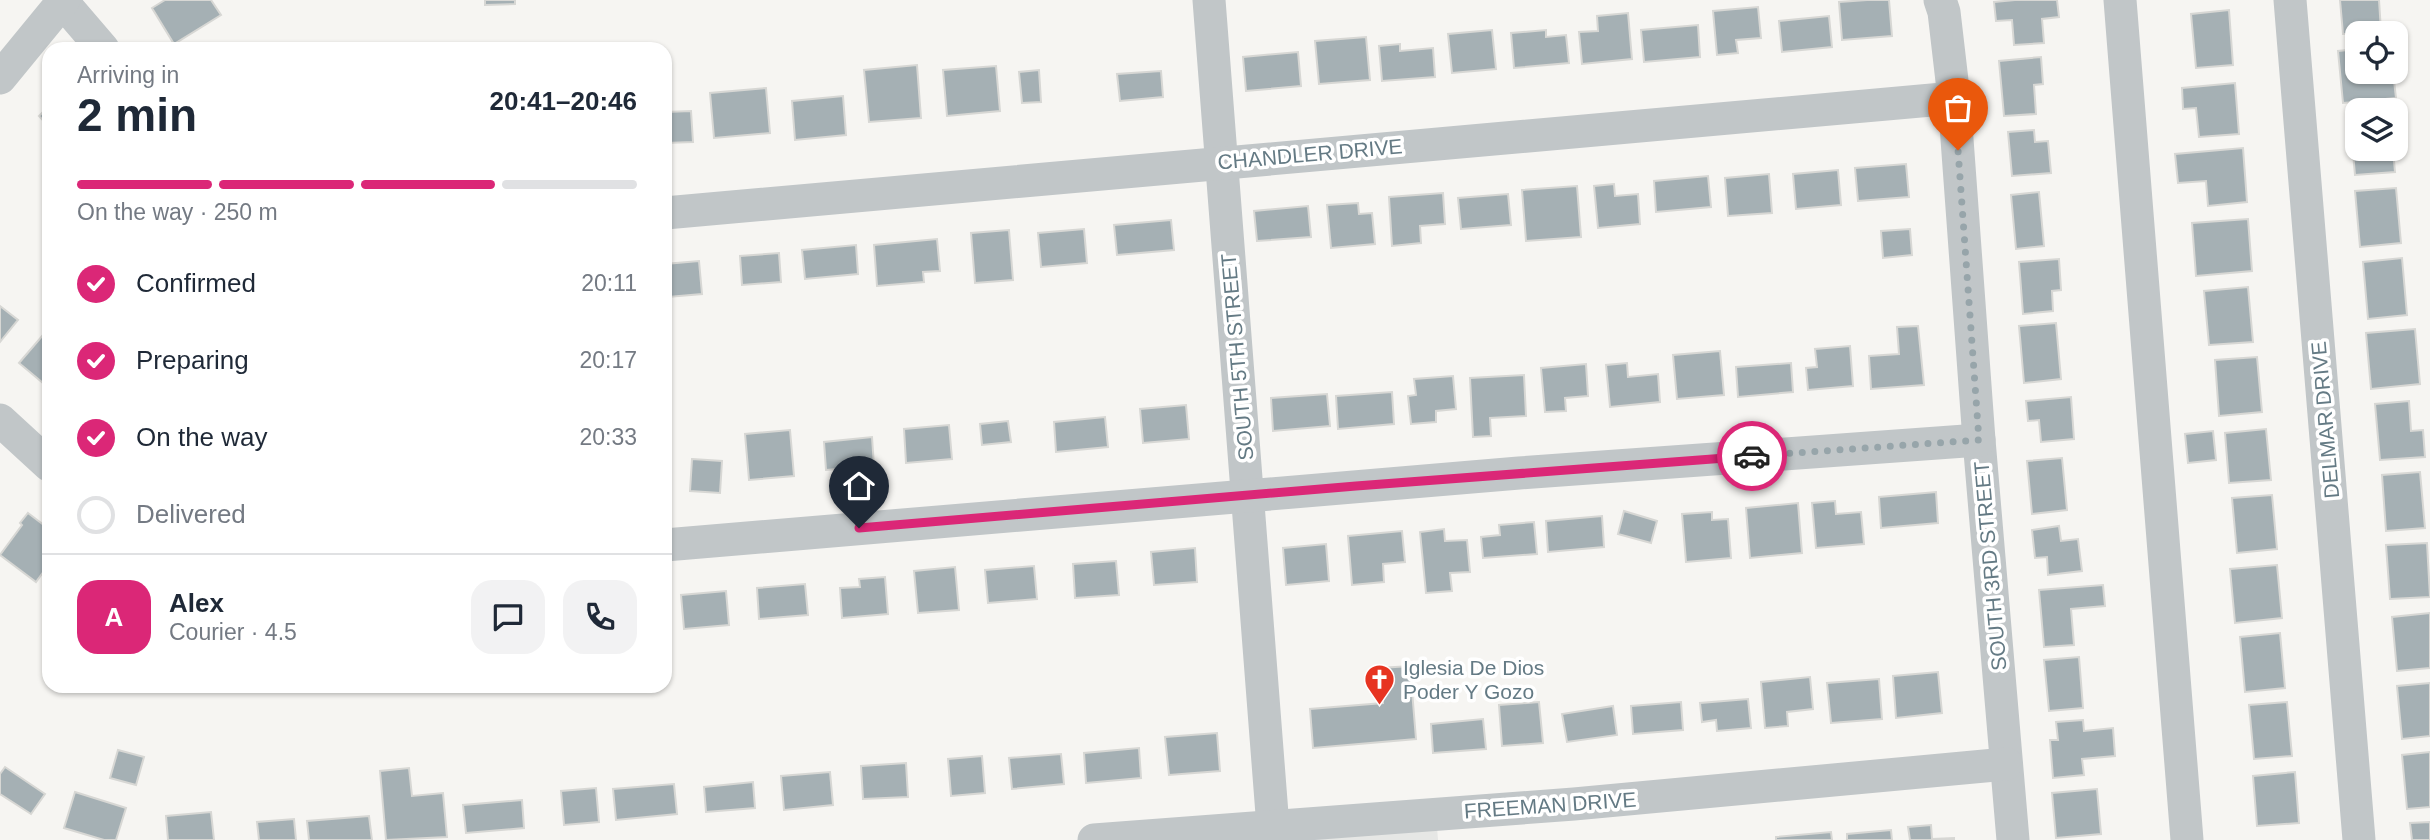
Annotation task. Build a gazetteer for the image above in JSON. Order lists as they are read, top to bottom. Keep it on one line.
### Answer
{"streets":{"street":["CHANDLER DRIVE","SOUTH 5TH STREET","DELMAR DRIVE","SOUTH 3RD STREET","FREEMAN DRIVE"]},"crossings":[["CHANDLER DRIVE","SOUTH 5TH STREET"],["CHANDLER DRIVE","SOUTH 3RD STREET"],["SOUTH 5TH STREET","FREEMAN DRIVE"],["SOUTH 3RD STREET","FREEMAN DRIVE"]],"places":{"church":["Iglesia De Dios Poder Y Gozo"]},"page":{"heading":["2 min","Arriving in","20:41–20:46"],"panel":["Alex","Courier · 4.5"],"bar":"On the way · 250 m","list":[["Confirmed","20:11"],["Preparing","20:17"],["On the way","20:33"],"Delivered"],"round":"A"}}
